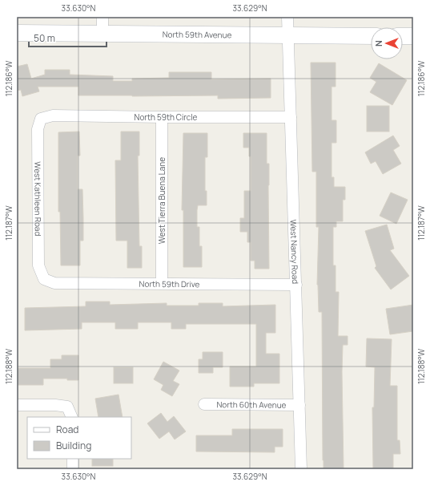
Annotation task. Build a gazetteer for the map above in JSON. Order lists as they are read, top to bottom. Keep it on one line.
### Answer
{"streets":{"main road":["North 59th Avenue"],"street":["North 59th Circle","West Kathleen Road","West Tierra Buena Lane","West Nancy Road","North 59th Drive","North 60th Avenue"]},"crossings":[["North 59th Avenue","West Nancy Road"],["North 59th Circle","West Kathleen Road"],["North 59th Circle","West Tierra Buena Lane"],["North 59th Circle","West Nancy Road"],["West Kathleen Road","North 59th Drive"],["West Tierra Buena Lane","North 59th Drive"],["West Nancy Road","North 59th Drive"],["West Nancy Road","North 60th Avenue"]],"legend":["Road","Building"],"scale_bar":"50 m","north":"left","coordinates":["33.630°N","33.629°N","112.186°W","112.187°W","112.188°W"]}
